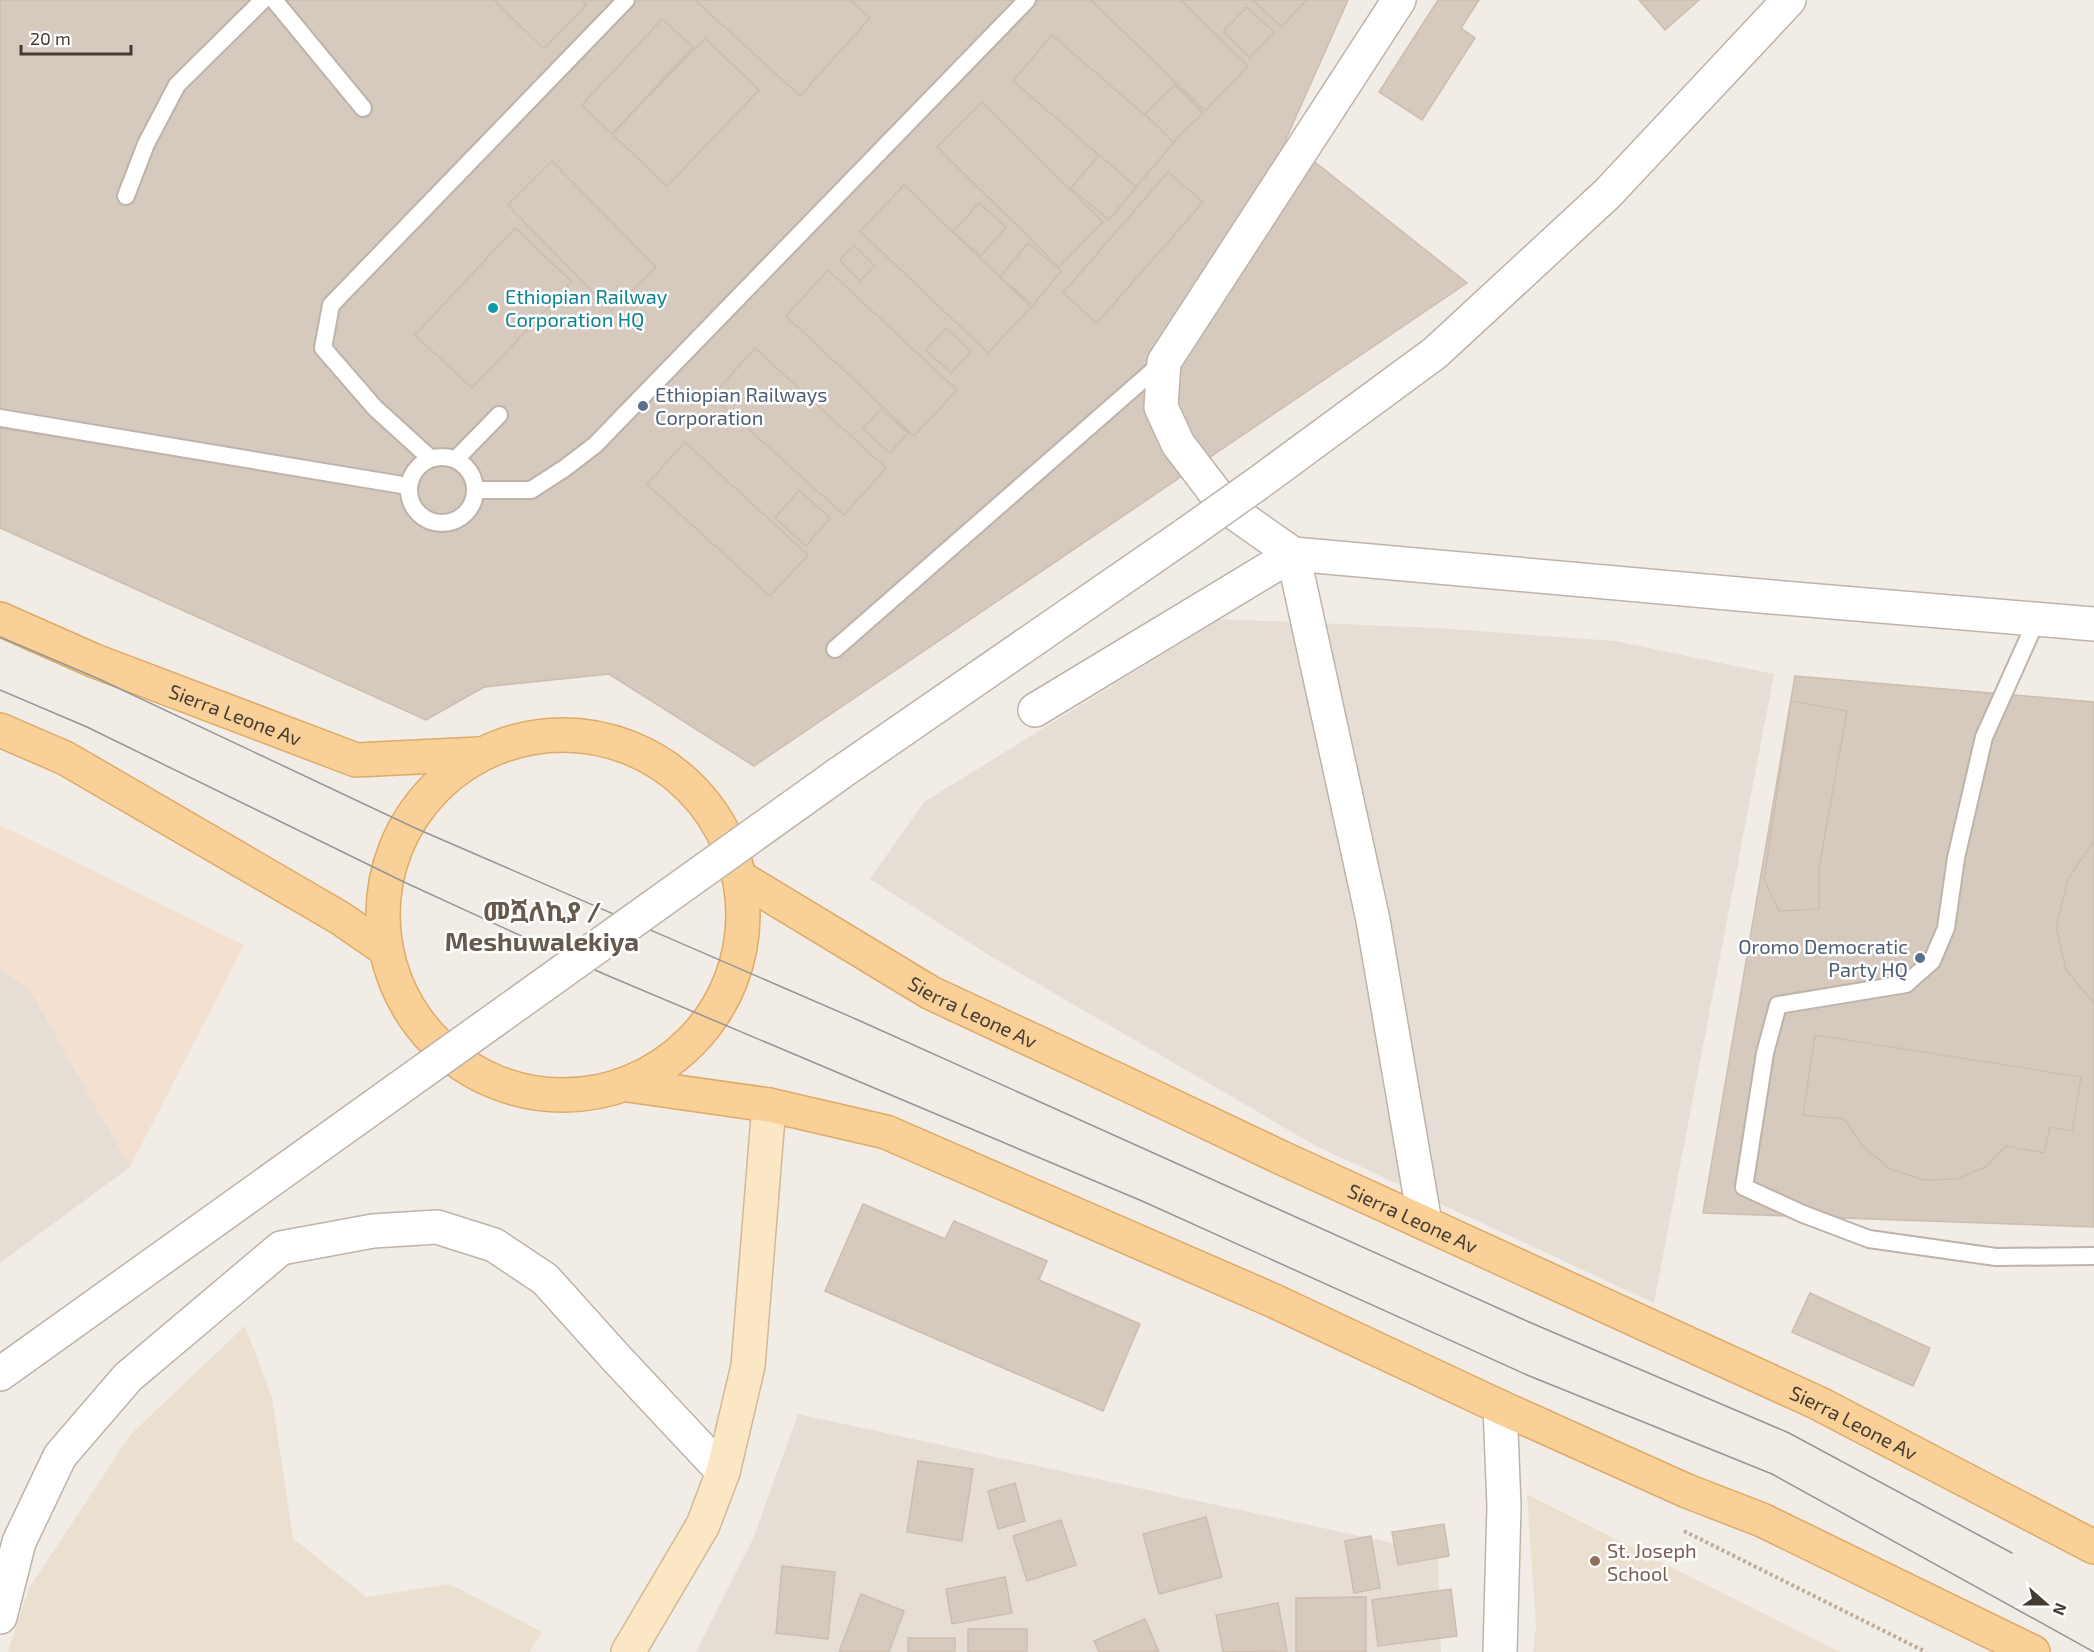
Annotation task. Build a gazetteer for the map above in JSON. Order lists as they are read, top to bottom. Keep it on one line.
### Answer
{"streets":{"main road":["Sierra Leone Av"]},"districts":["መሿለኪያ / Meshuwalekiya"],"places":["Ethiopian Railway Corporation HQ","Ethiopian Railways Corporation","Oromo Democratic Party HQ","St. Joseph School"],"scale_bar":"20 m","north":"right"}
